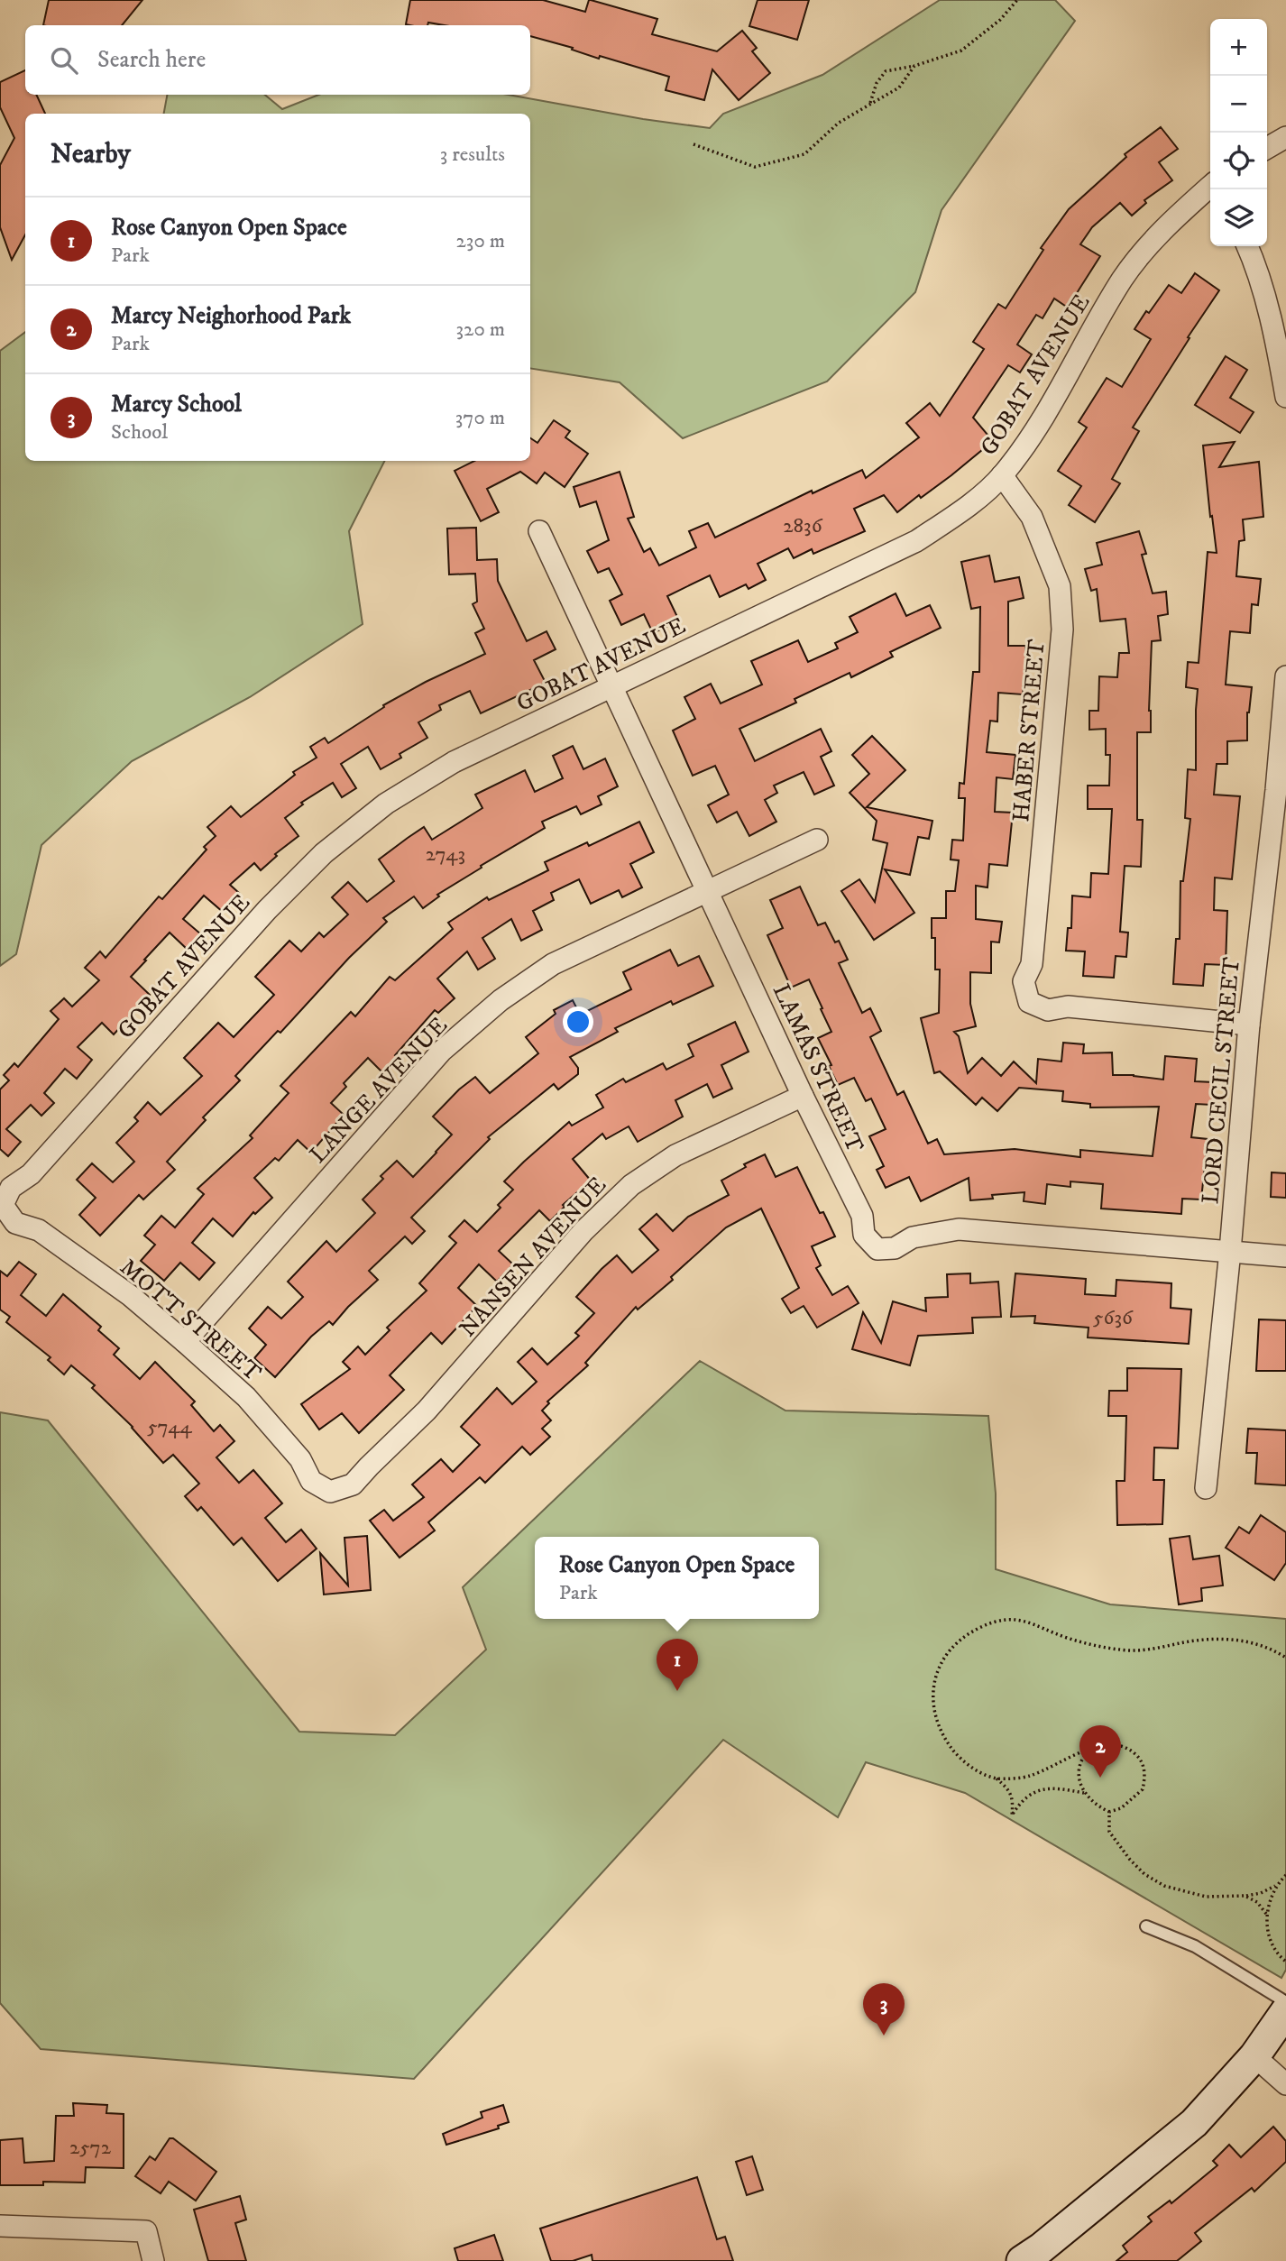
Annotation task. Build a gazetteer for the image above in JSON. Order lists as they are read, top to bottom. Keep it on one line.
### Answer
{"streets":{"street":["GOBAT AVENUE","HABER STREET","LAMAS STREET","LORD CECIL STREET","LANGE AVENUE","NANSEN AVENUE","MOTT STREET"]},"crossings":[["GOBAT AVENUE","HABER STREET"],["GOBAT AVENUE","LAMAS STREET"],["GOBAT AVENUE","MOTT STREET"],["HABER STREET","LORD CECIL STREET"],["LAMAS STREET","LORD CECIL STREET"],["LAMAS STREET","LANGE AVENUE"],["LAMAS STREET","NANSEN AVENUE"],["LANGE AVENUE","MOTT STREET"],["NANSEN AVENUE","MOTT STREET"]],"house_numbers":["2836","2743","5636","5744","2572"],"page":{"map_buttons":["+","−"],"search":"Search here","heading":["Nearby","3 results"],"list":[{"mark":"1","name":"Rose Canyon Open Space","note":"Park","value":"230 m"},{"mark":"2","name":"Marcy Neighorhood Park","note":"Park","value":"320 m"},{"mark":"3","name":"Marcy School","note":"School","value":"370 m"}],"popup":["Rose Canyon Open Space","Park"],"pins":["1","2","3"]}}
